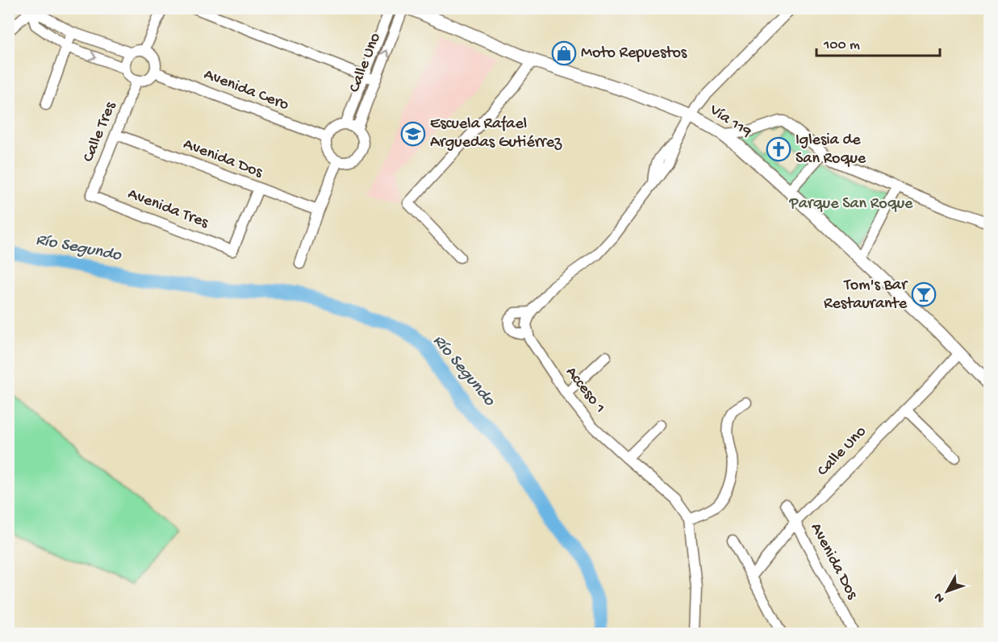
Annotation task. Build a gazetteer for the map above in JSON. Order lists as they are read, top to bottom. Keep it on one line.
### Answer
{"streets":{"main road":["Vía 119"],"street":["Calle Uno","Avenida Cero","Calle Tres","Avenida Dos","Avenida Tres","Acceso 1"]},"crossings":[["Calle Uno","Avenida Cero"],["Calle Uno","Vía 119"],["Calle Uno","Avenida Dos"],["Avenida Cero","Calle Tres"],["Calle Tres","Avenida Dos"],["Calle Tres","Avenida Tres"],["Avenida Dos","Avenida Tres"]],"water":["Río Segundo"],"parks":["Parque San Roque"],"places":{"shop":["Moto Repuestos"],"school or university":["Escuela Rafael Arguedas Gutiérrez"],"church":["Iglesia de San Roque"],"bar":["Tom's Bar Restaurante"]},"scale_bar":"100 m","north":"bottom left"}
